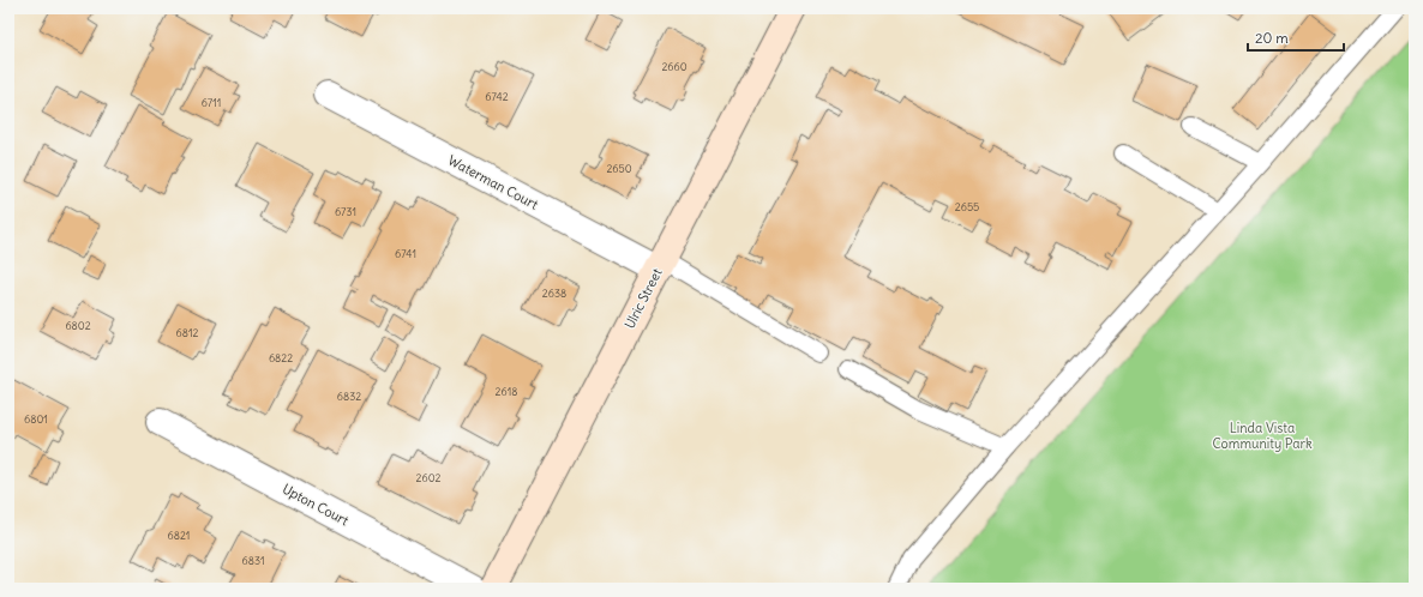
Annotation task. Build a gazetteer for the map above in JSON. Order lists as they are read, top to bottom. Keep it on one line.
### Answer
{"streets":{"main road":["Ulric Street"],"street":["Waterman Court","Upton Court"]},"crossings":[["Waterman Court","Ulric Street"],["Ulric Street","Upton Court"]],"parks":["Linda Vista Community Park"],"house_numbers":["2660","6742","6711","2650","2655","6731","6741","2638","6802","6812","6822","2618","6832","6801","2602","6821","6831"],"scale_bar":"20 m"}
